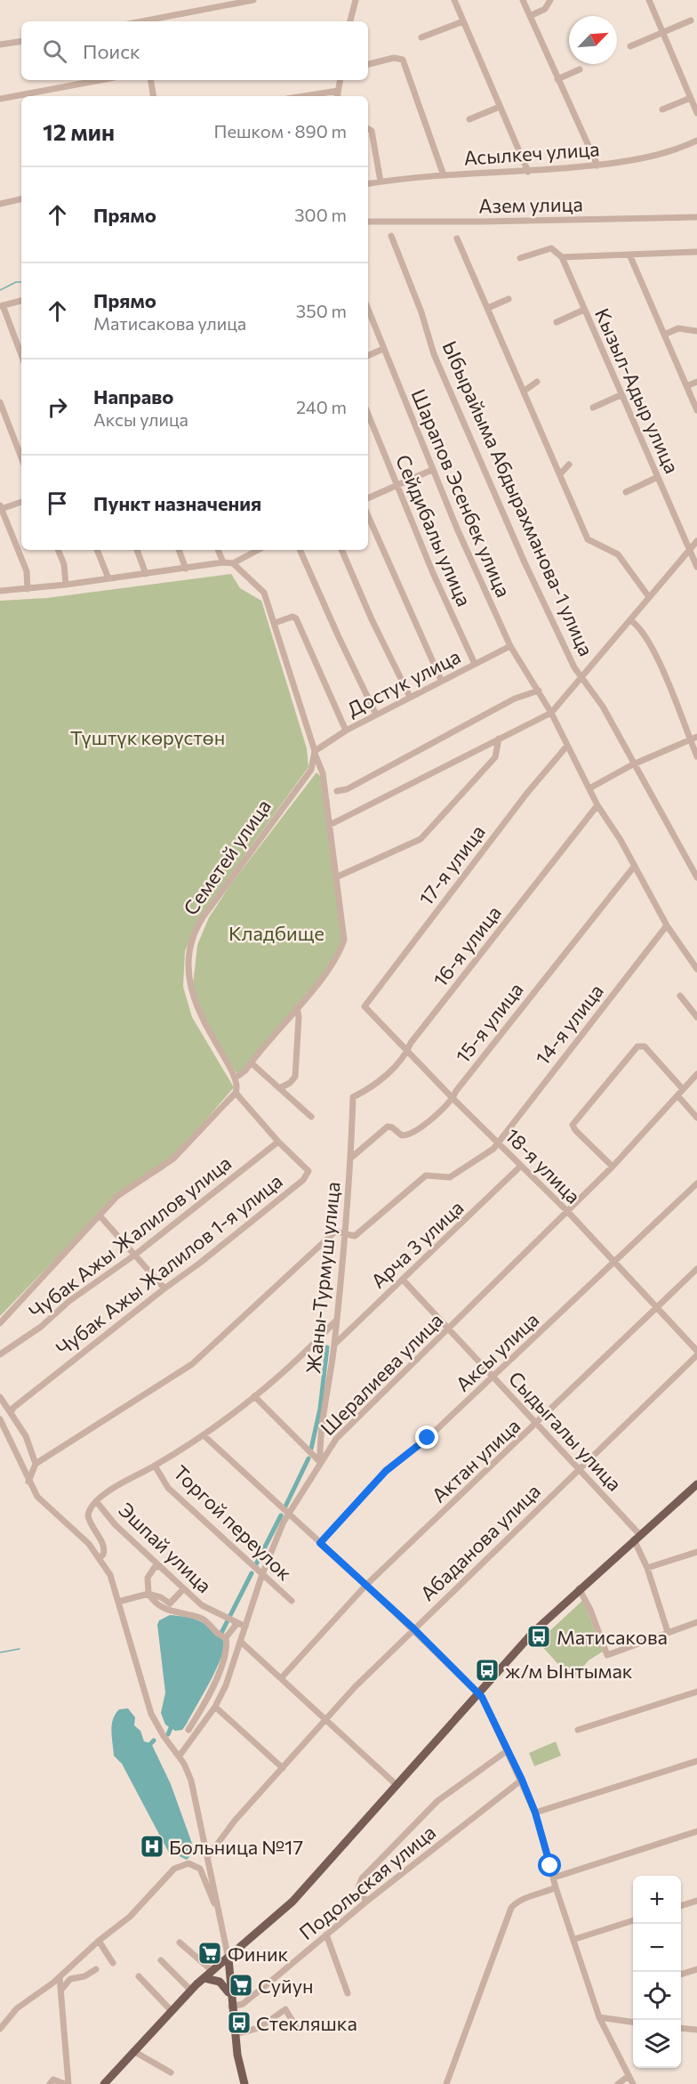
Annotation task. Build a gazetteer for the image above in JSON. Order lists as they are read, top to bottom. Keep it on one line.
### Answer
{"streets":{"street":["Асылкеч улица","Азем улица","Кызыл-Адыр улица","Шарапов Эсенбек улица","Ыбырайыма Абдырахманова-1 улица","Сейдибалы улица","Достук улица","Семетей улица","17-я улица","16-я улица","15-я улица","14-я улица","18-я улица","Чубак Ажы Жалилов улица","Арча 3 улица","Чубак Ажы Жалилов 1-я улица","Жаны-Турмуш улица","Аксы улица","Шералиева улица","Сыдыгалы улица","Актан улица","Торгой переулок","Абаданова улица","Эшпай улица","Подольская улица"]},"crossings":[["Шарапов Эсенбек улица","Достук улица"],["Шарапов Эсенбек улица","17-я улица"],["Шарапов Эсенбек улица","16-я улица"],["Шарапов Эсенбек улица","15-я улица"],["Шарапов Эсенбек улица","14-я улица"],["Сейдибалы улица","Достук улица"],["Достук улица","Семетей улица"],["Семетей улица","Чубак Ажы Жалилов 1-я улица"],["17-я улица","18-я улица"],["16-я улица","18-я улица"],["16-я улица","Жаны-Турмуш улица"],["15-я улица","18-я улица"],["15-я улица","Жаны-Турмуш улица"],["14-я улица","18-я улица"],["14-я улица","Жаны-Турмуш улица"],["18-я улица","Арча 3 улица"],["18-я улица","Аксы улица"],["18-я улица","Шералиева улица"],["18-я улица","Актан улица"],["Чубак Ажы Жалилов улица","Чубак Ажы Жалилов 1-я улица"],["Арча 3 улица","Жаны-Турмуш улица"],["Арча 3 улица","Сыдыгалы улица"],["Жаны-Турмуш улица","Шералиева улица"],["Аксы улица","Сыдыгалы улица"],["Шералиева улица","Сыдыгалы улица"],["Шералиева улица","Торгой переулок"],["Шералиева улица","Эшпай улица"],["Сыдыгалы улица","Актан улица"],["Сыдыгалы улица","Абаданова улица"]],"parks":["Түштүк көрүстөн","Кладбище"],"places":{"bus stop":["Матисакова","ж/м Ынтымак","Стекляшка"],"hospital":["Больница №17"],"supermarket":["Финик","Суйун"]},"north":"top right","page":{"search":"Поиск","heading":["12 мин","Пешком · 890 m"],"list":[["Прямо","300 m"],["Прямо","Матисакова улица","350 m"],["Направо","Аксы улица","240 m"],"Пункт назначения"],"map_buttons":["+","−"]}}
